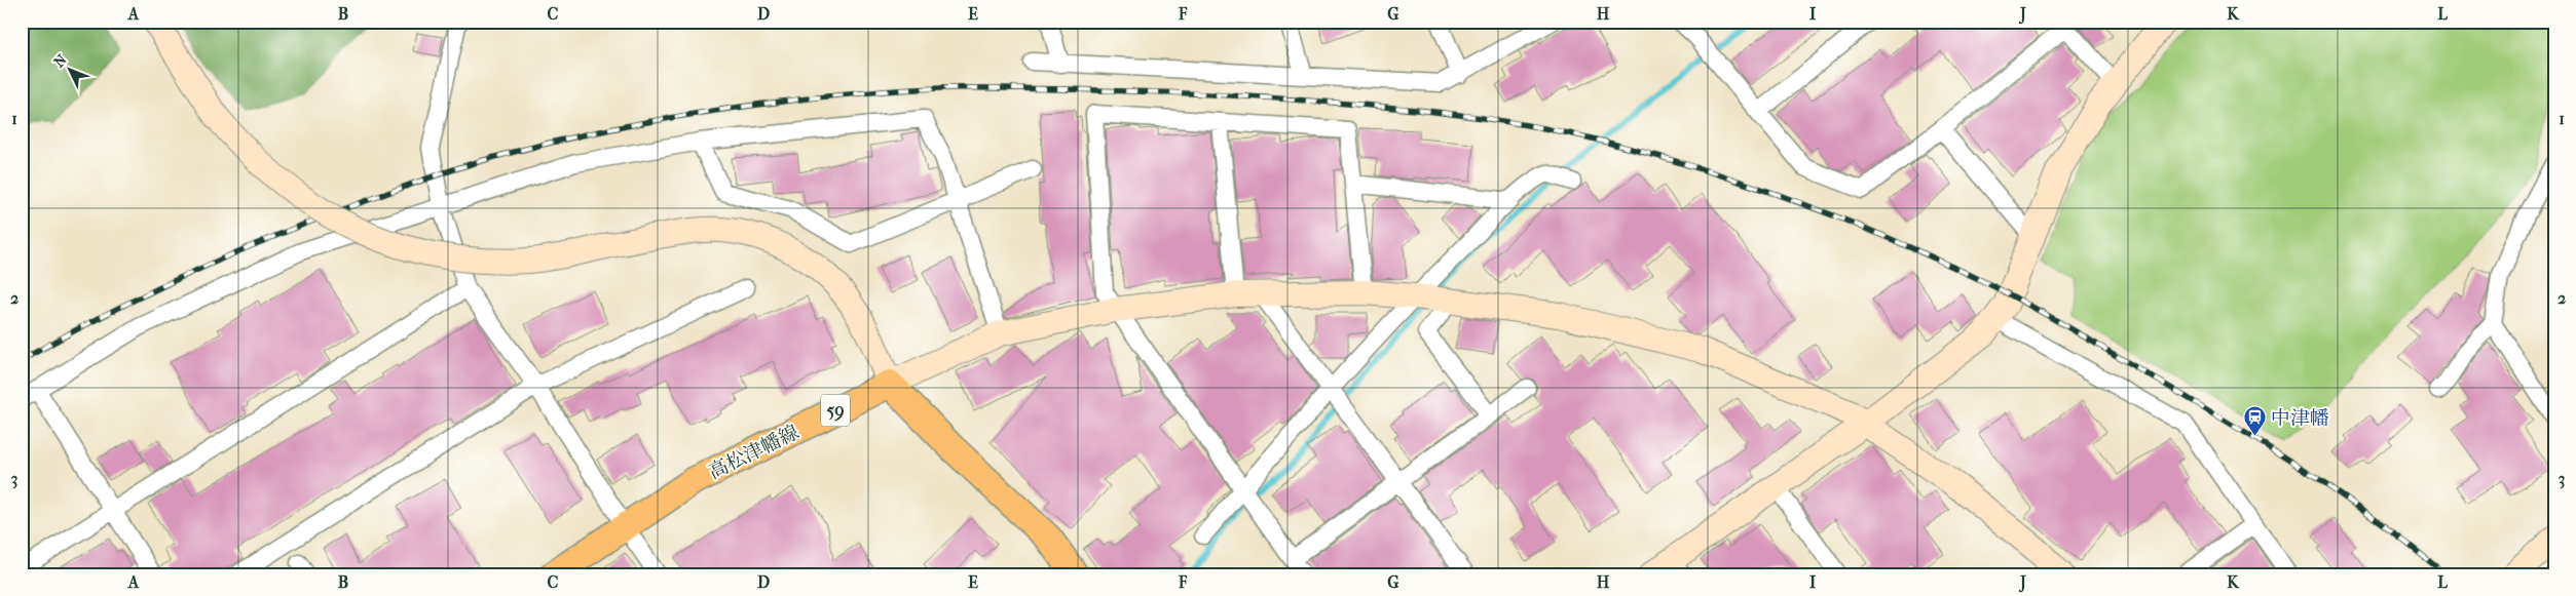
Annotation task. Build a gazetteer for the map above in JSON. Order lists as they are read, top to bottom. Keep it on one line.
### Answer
{"streets":{"main road":["59","高松津幡線"]},"places":{"station":["中津幡"]},"north":"top left","grid":{"columns":["A","B","C","D","E","F","G","H","I","J","K","L"],"rows":["1","2","3"]}}
